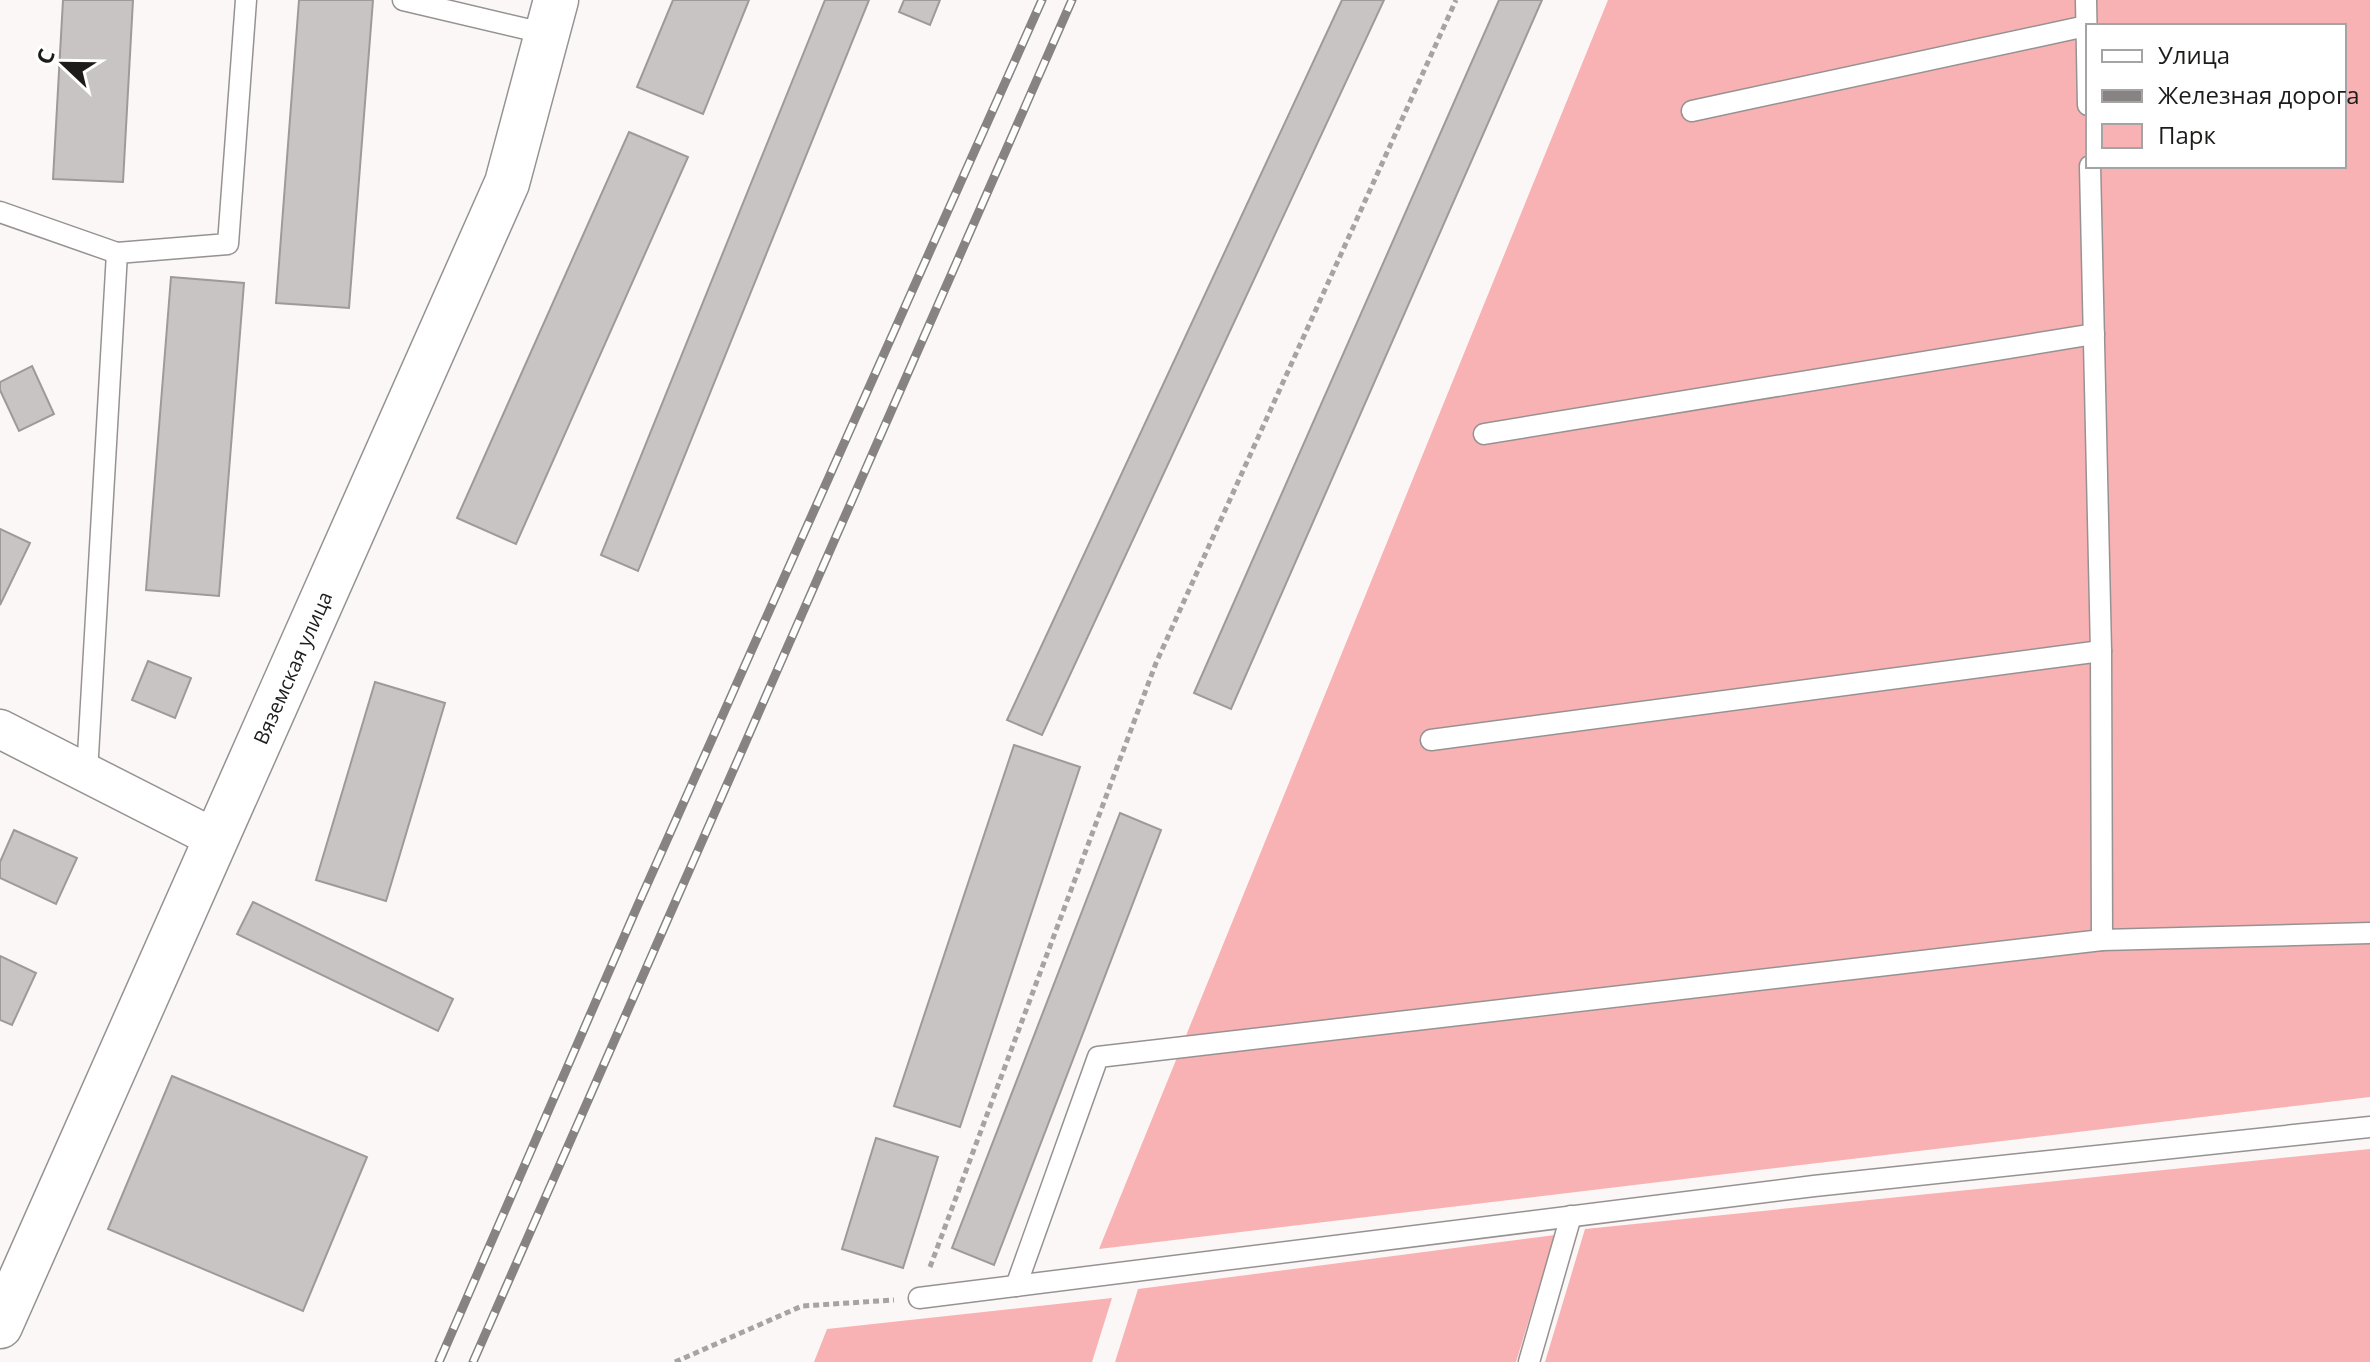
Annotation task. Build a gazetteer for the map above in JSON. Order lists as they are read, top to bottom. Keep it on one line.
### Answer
{"streets":{"main road":["Вяземская улица"]},"legend":["Улица","Железная дорога","Парк"],"north":"left"}
